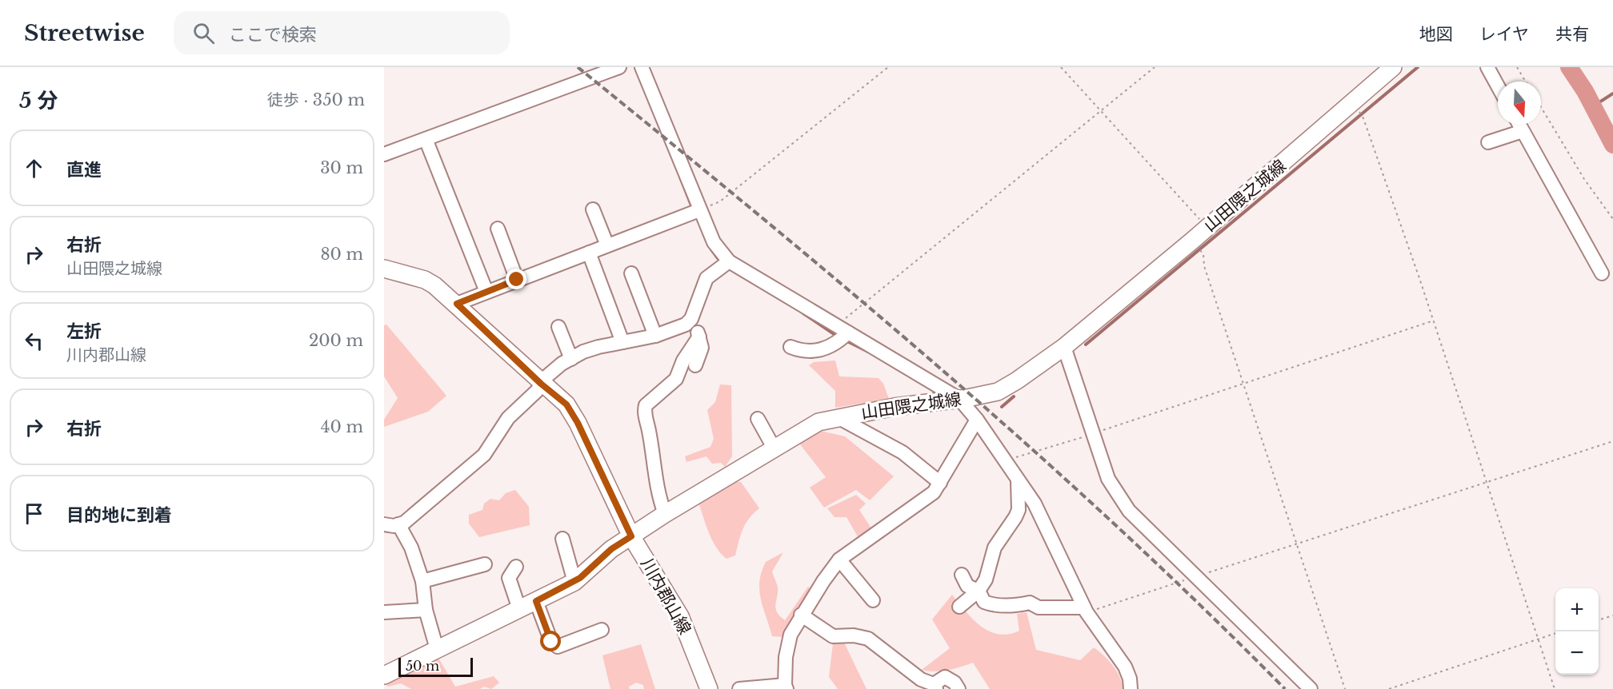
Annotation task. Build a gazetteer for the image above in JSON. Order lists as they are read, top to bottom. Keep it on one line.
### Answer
{"streets":{"main road":["山田隈之城線","川内郡山線"]},"crossings":[["山田隈之城線","川内郡山線"]],"scale_bar":"50 m","north":"bottom","page":{"header":"Streetwise","search":"ここで検索","nav":["地図","レイヤ","共有"],"heading":["5 分","徒歩 · 350 m"],"list":[["直進","30 m"],["右折","山田隈之城線","80 m"],["左折","川内郡山線","200 m"],["右折","40 m"],"目的地に到着"],"map_buttons":["+","−"],"scale":"50 m"}}
